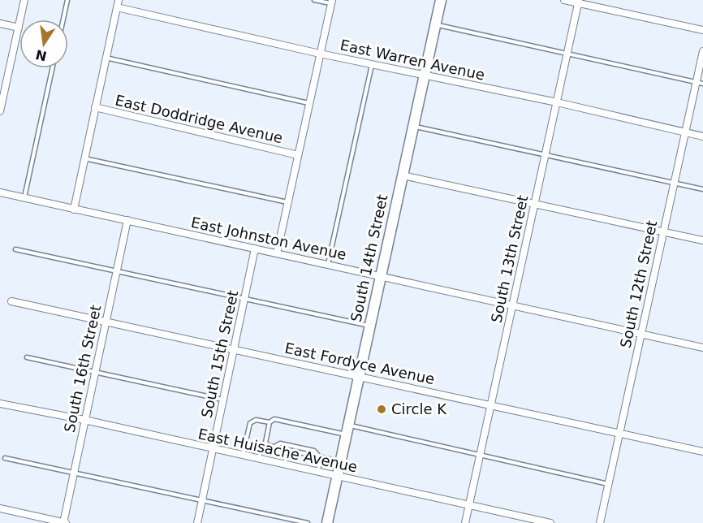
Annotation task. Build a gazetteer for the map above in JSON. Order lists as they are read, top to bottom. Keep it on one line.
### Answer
{"streets":{"main road":["South 14th Street"],"street":["East Warren Avenue","East Doddridge Avenue","East Johnston Avenue","South 13th Street","South 12th Street","South 15th Street","East Fordyce Avenue","South 16th Street","East Huisache Avenue"]},"crossings":[["East Warren Avenue","South 14th Street"],["East Warren Avenue","South 13th Street"],["East Warren Avenue","South 12th Street"],["East Johnston Avenue","South 14th Street"],["East Johnston Avenue","South 13th Street"],["East Johnston Avenue","South 12th Street"],["East Johnston Avenue","South 15th Street"],["East Johnston Avenue","South 16th Street"],["South 14th Street","East Fordyce Avenue"],["South 14th Street","East Huisache Avenue"],["South 13th Street","East Fordyce Avenue"],["South 13th Street","East Huisache Avenue"],["South 12th Street","East Fordyce Avenue"],["South 15th Street","East Fordyce Avenue"],["South 15th Street","East Huisache Avenue"],["East Fordyce Avenue","South 16th Street"],["South 16th Street","East Huisache Avenue"]],"places":["Circle K"],"north":"bottom"}
